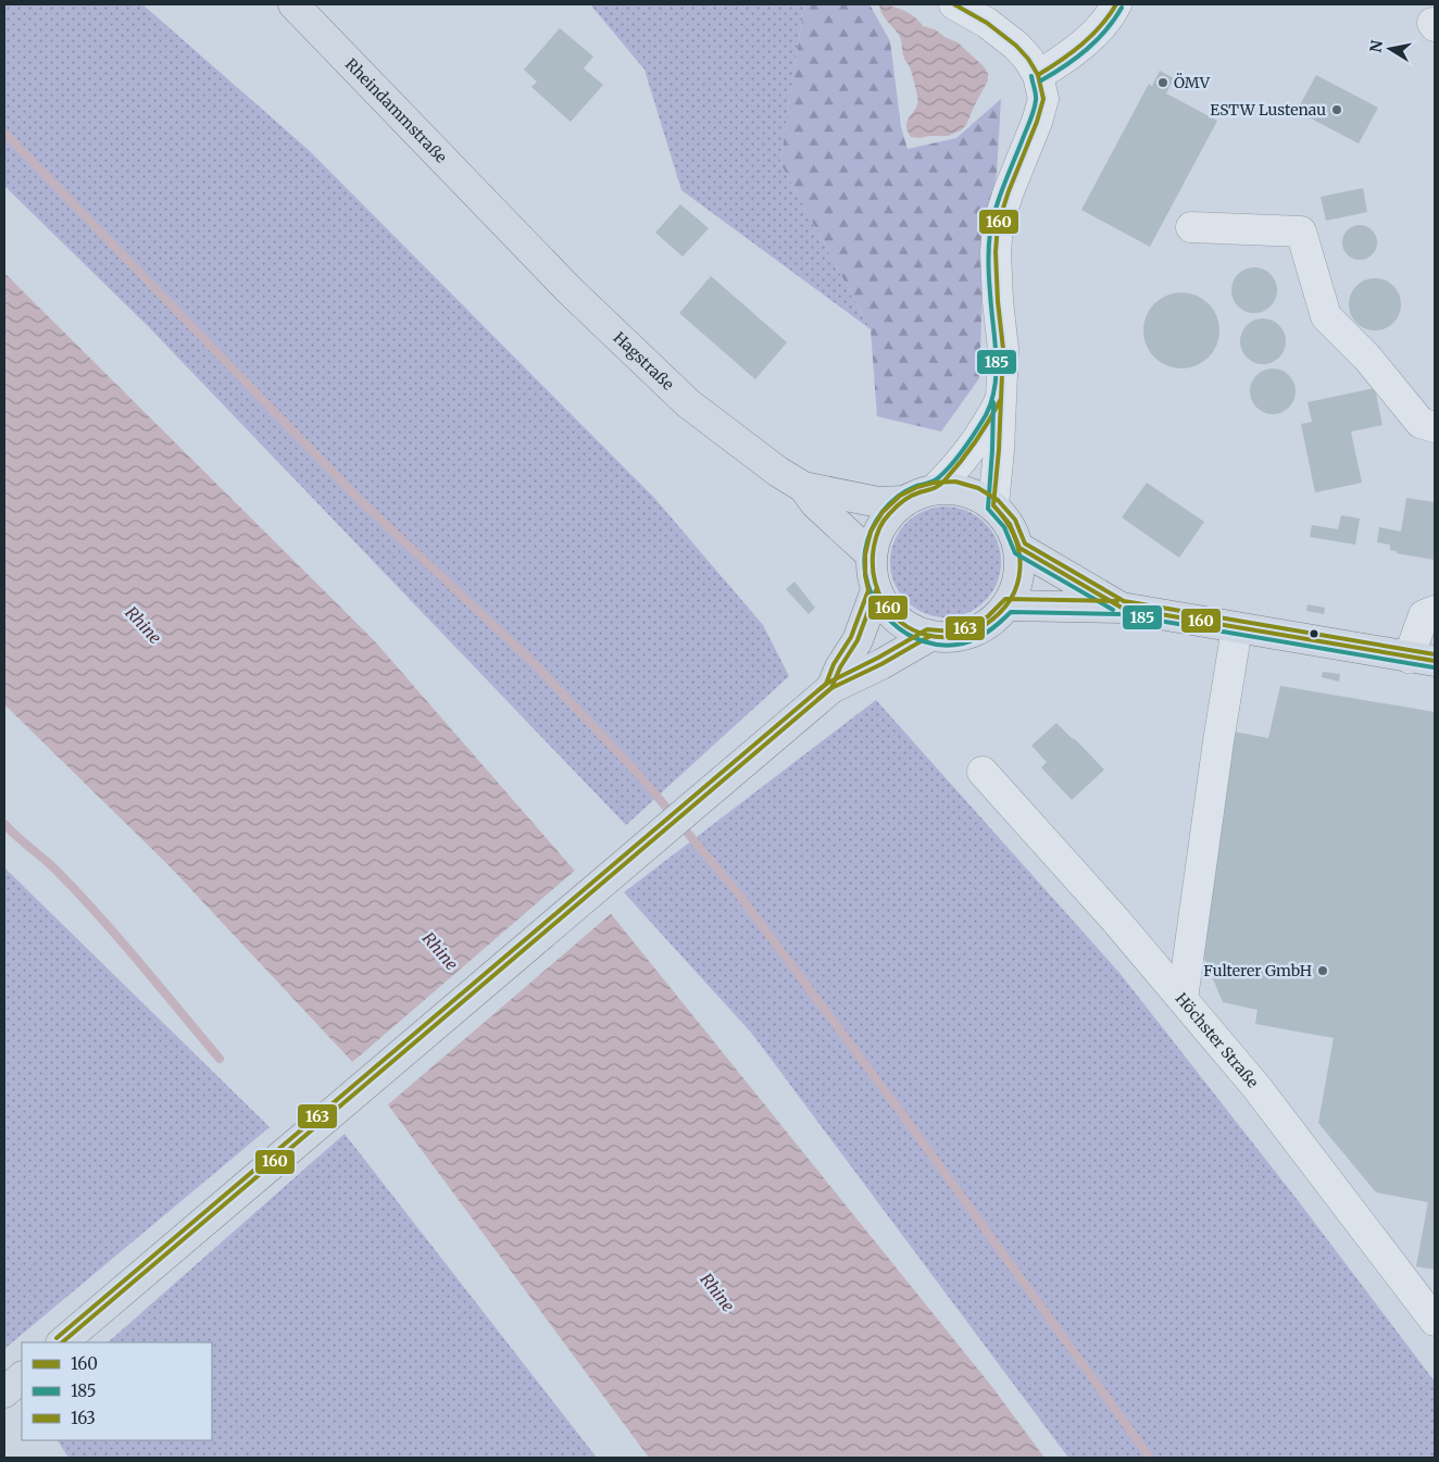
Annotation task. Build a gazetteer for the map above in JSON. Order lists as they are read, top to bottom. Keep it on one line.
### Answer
{"streets":{"main road":["Rheindammstraße","Hagstraße"],"street":["Höchster Straße"]},"crossings":[["Rheindammstraße","Hagstraße"]],"water":["Rhine"],"places":["ÖMV","ESTW Lustenau","Fulterer GmbH"],"lines":["transit line 160","transit line 185","transit line 163"],"legend":["160","185","163"],"north":"left"}
